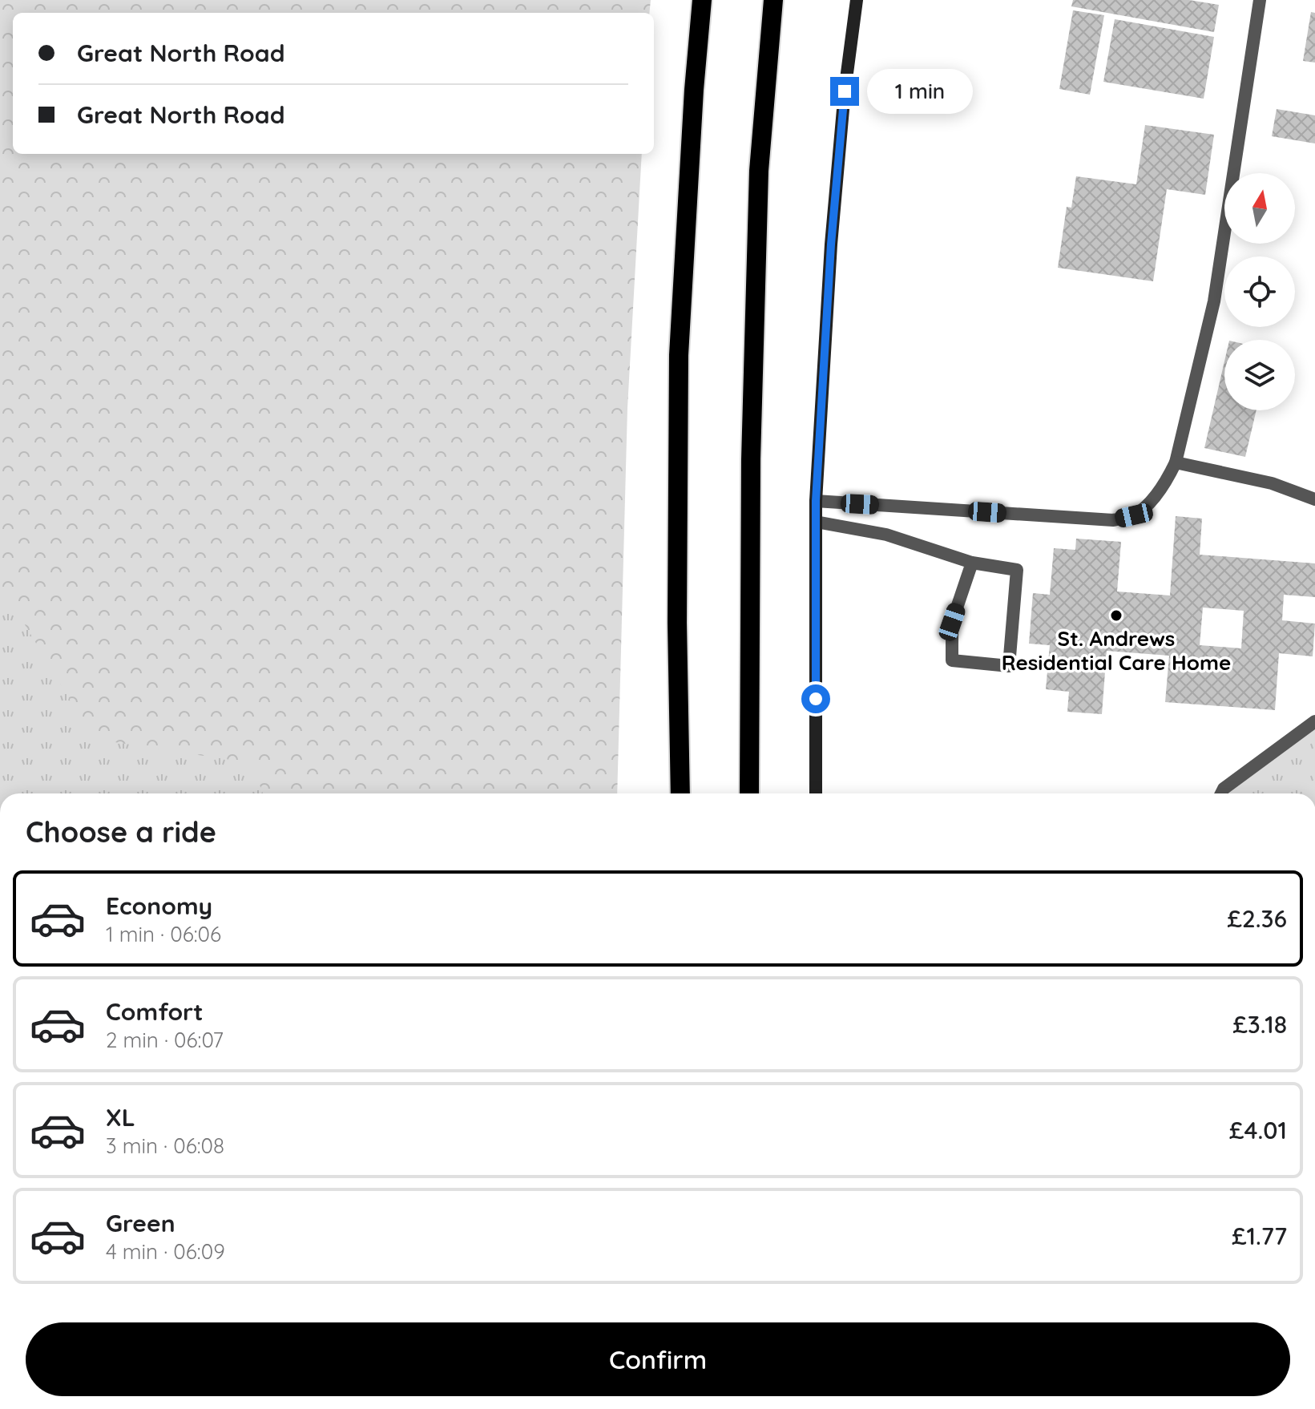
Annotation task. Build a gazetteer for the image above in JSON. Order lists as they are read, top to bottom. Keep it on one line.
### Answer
{"places":["St. Andrews Residential Care Home"],"north":"top","page":{"banner":["Great North Road","Great North Road"],"bubble":"1 min","heading":"Choose a ride","list":[{"name":"Economy","note":"1 min · 06:06","value":"£2.36"},{"name":"Comfort","note":"2 min · 06:07","value":"£3.18"},{"name":"XL","note":"3 min · 06:08","value":"£4.01"},{"name":"Green","note":"4 min · 06:09","value":"£1.77"}],"buttons":"Confirm"}}
